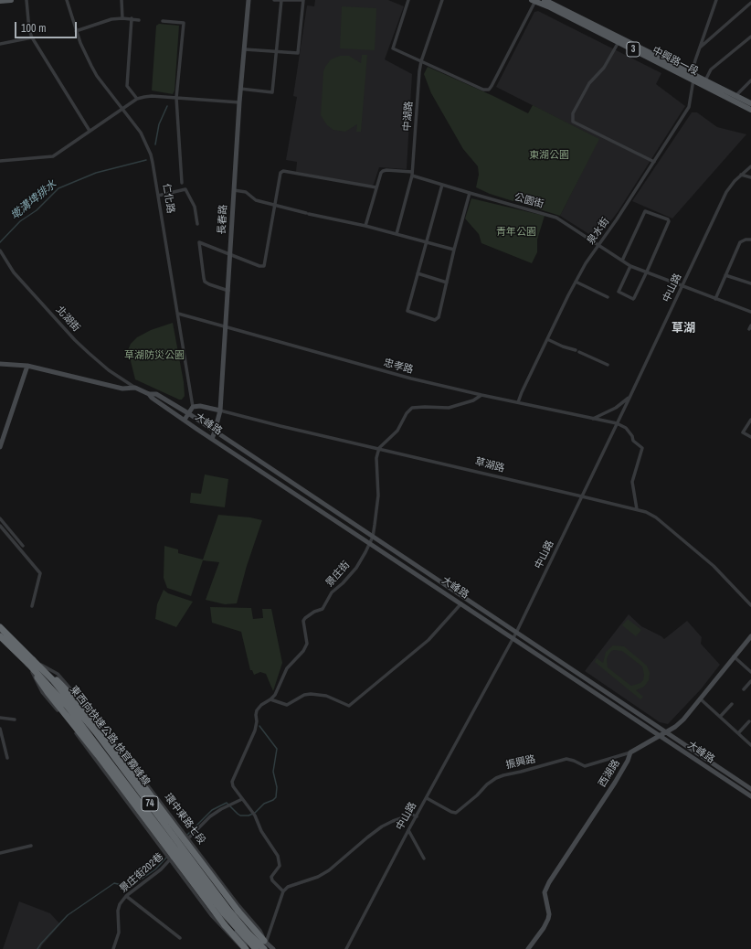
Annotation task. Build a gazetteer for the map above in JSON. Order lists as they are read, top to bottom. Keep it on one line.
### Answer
{"streets":{"highway":["東西向快速公路 快官霧峰線","74"],"main road":["3","中興路一段"],"street":["中湖路","仁化路","公園街","長春路","泉水街","中山路","北湖街","忠孝路","大峰路","草湖路","景庄街","振興路","西湖路","環中東路七段","景庄街202巷"]},"crossings":[["中興路一段","泉水街"],["中湖路","公園街"],["仁化路","忠孝路"],["仁化路","草湖路"],["公園街","泉水街"],["公園街","中山路"],["長春路","忠孝路"],["長春路","大峰路"],["長春路","草湖路"],["泉水街","忠孝路"],["中山路","忠孝路"],["中山路","大峰路"],["中山路","草湖路"],["中山路","振興路"],["北湖街","大峰路"],["大峰路","景庄街"],["大峰路","西湖路"],["草湖路","景庄街"],["景庄街","景庄街202巷"],["東西向快速公路 快官霧峰線","環中東路七段"],["振興路","西湖路"],["環中東路七段","景庄街202巷"]],"districts":["草湖"],"water":["墘溝埤排水"],"parks":["東湖公園","青年公園","草湖防災公園"],"scale_bar":"100 m"}
